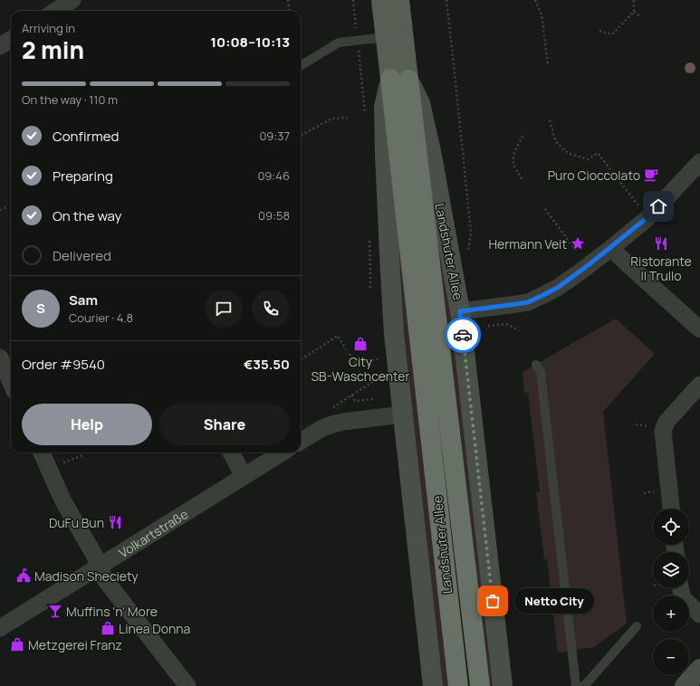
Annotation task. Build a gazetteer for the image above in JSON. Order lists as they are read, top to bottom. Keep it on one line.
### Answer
{"streets":{"highway":["Landshuter Allee"],"street":["Volkartstraße"]},"places":{"cafe":["Puro Cioccolato"],"place":["Hermann Veit"],"restaurant":["Ristorante Il Trullo","DuFu Bun"],"shop":["City SB-Waschcenter","Linea Donna","Metzgerei Franz"],"public building":["Madison Sheciety"],"other":["Netto City"],"bar":["Muffins 'n' More"]},"page":{"heading":["2 min","Arriving in","10:08–10:13"],"panel":["Sam","Courier · 4.8","Order #9540","€35.50"],"bar":"On the way · 110 m","list":[["Confirmed","09:37"],["Preparing","09:46"],["On the way","09:58"],"Delivered"],"round":"S","buttons":["Help","Share"],"map_buttons":["+","−"],"bubble":"Netto City"}}
